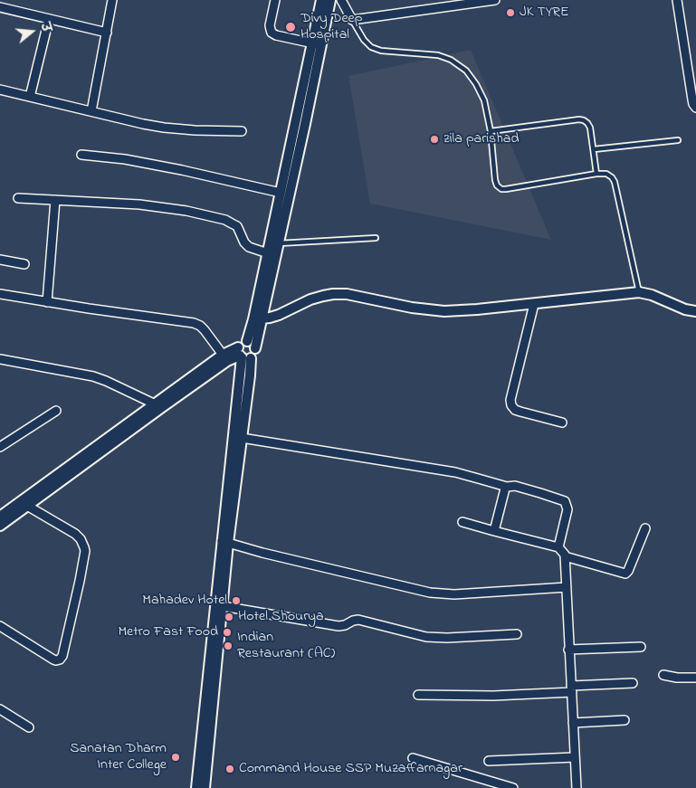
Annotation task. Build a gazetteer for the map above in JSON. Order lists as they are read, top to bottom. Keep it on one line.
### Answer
{"places":["JK TYRE","Divy Deep Hospital","zila parishad","Mahadev Hotel","Hotel Shourya","Metro Fast Food","Indian Restaurant (AC)","Sanatan Dharm Inter College","Command House SSP Muzaffarnagar"],"north":"right"}
